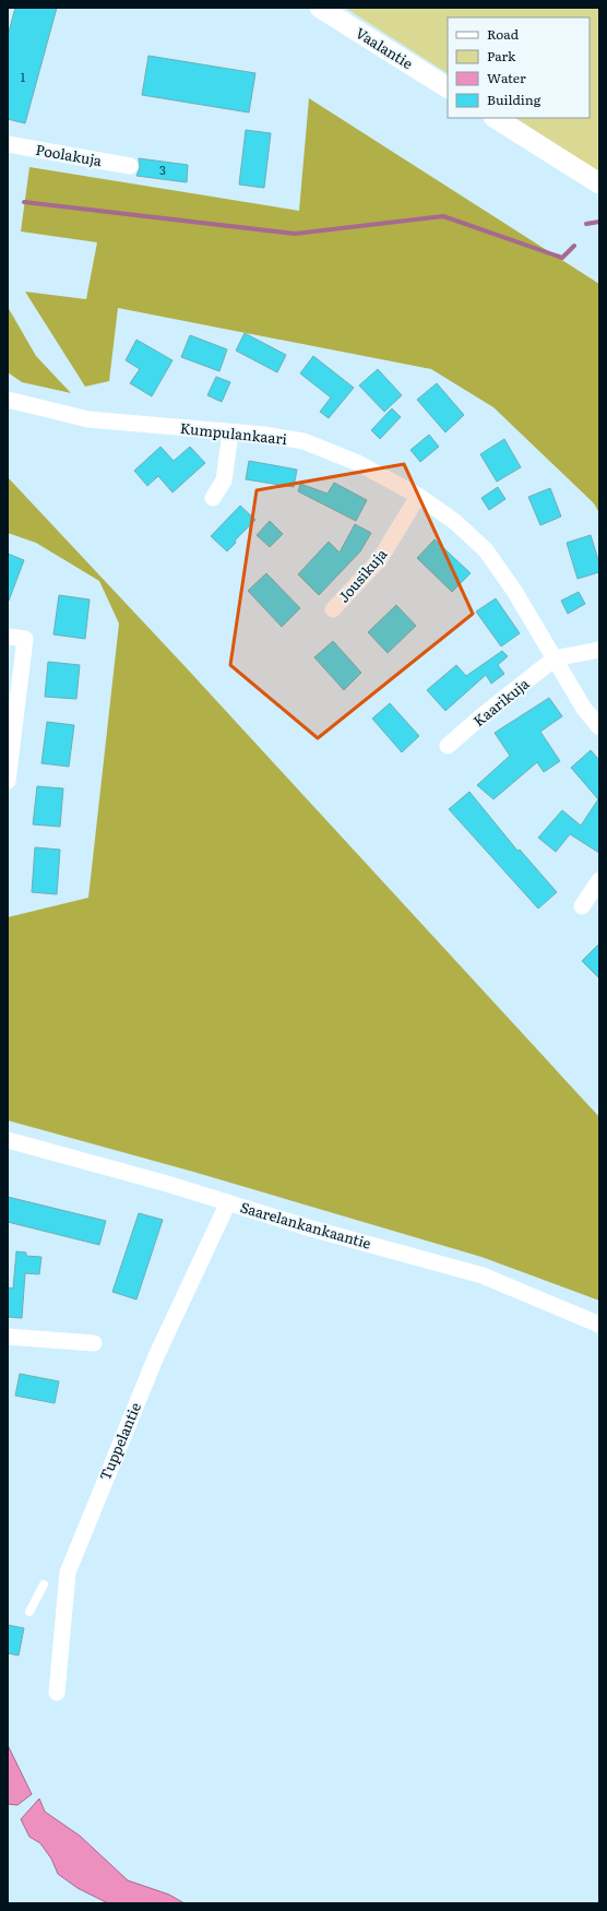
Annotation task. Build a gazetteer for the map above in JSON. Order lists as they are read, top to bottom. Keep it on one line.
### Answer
{"streets":{"street":["Vaalantie","Poolakuja","Kumpulankaari","Jousikuja","Kaarikuja","Saarelankankaantie","Tuppelantie"]},"crossings":[["Kumpulankaari","Jousikuja"],["Kumpulankaari","Kaarikuja"],["Saarelankankaantie","Tuppelantie"]],"house_numbers":["1","3"],"legend":["Road","Park","Water","Building"]}
